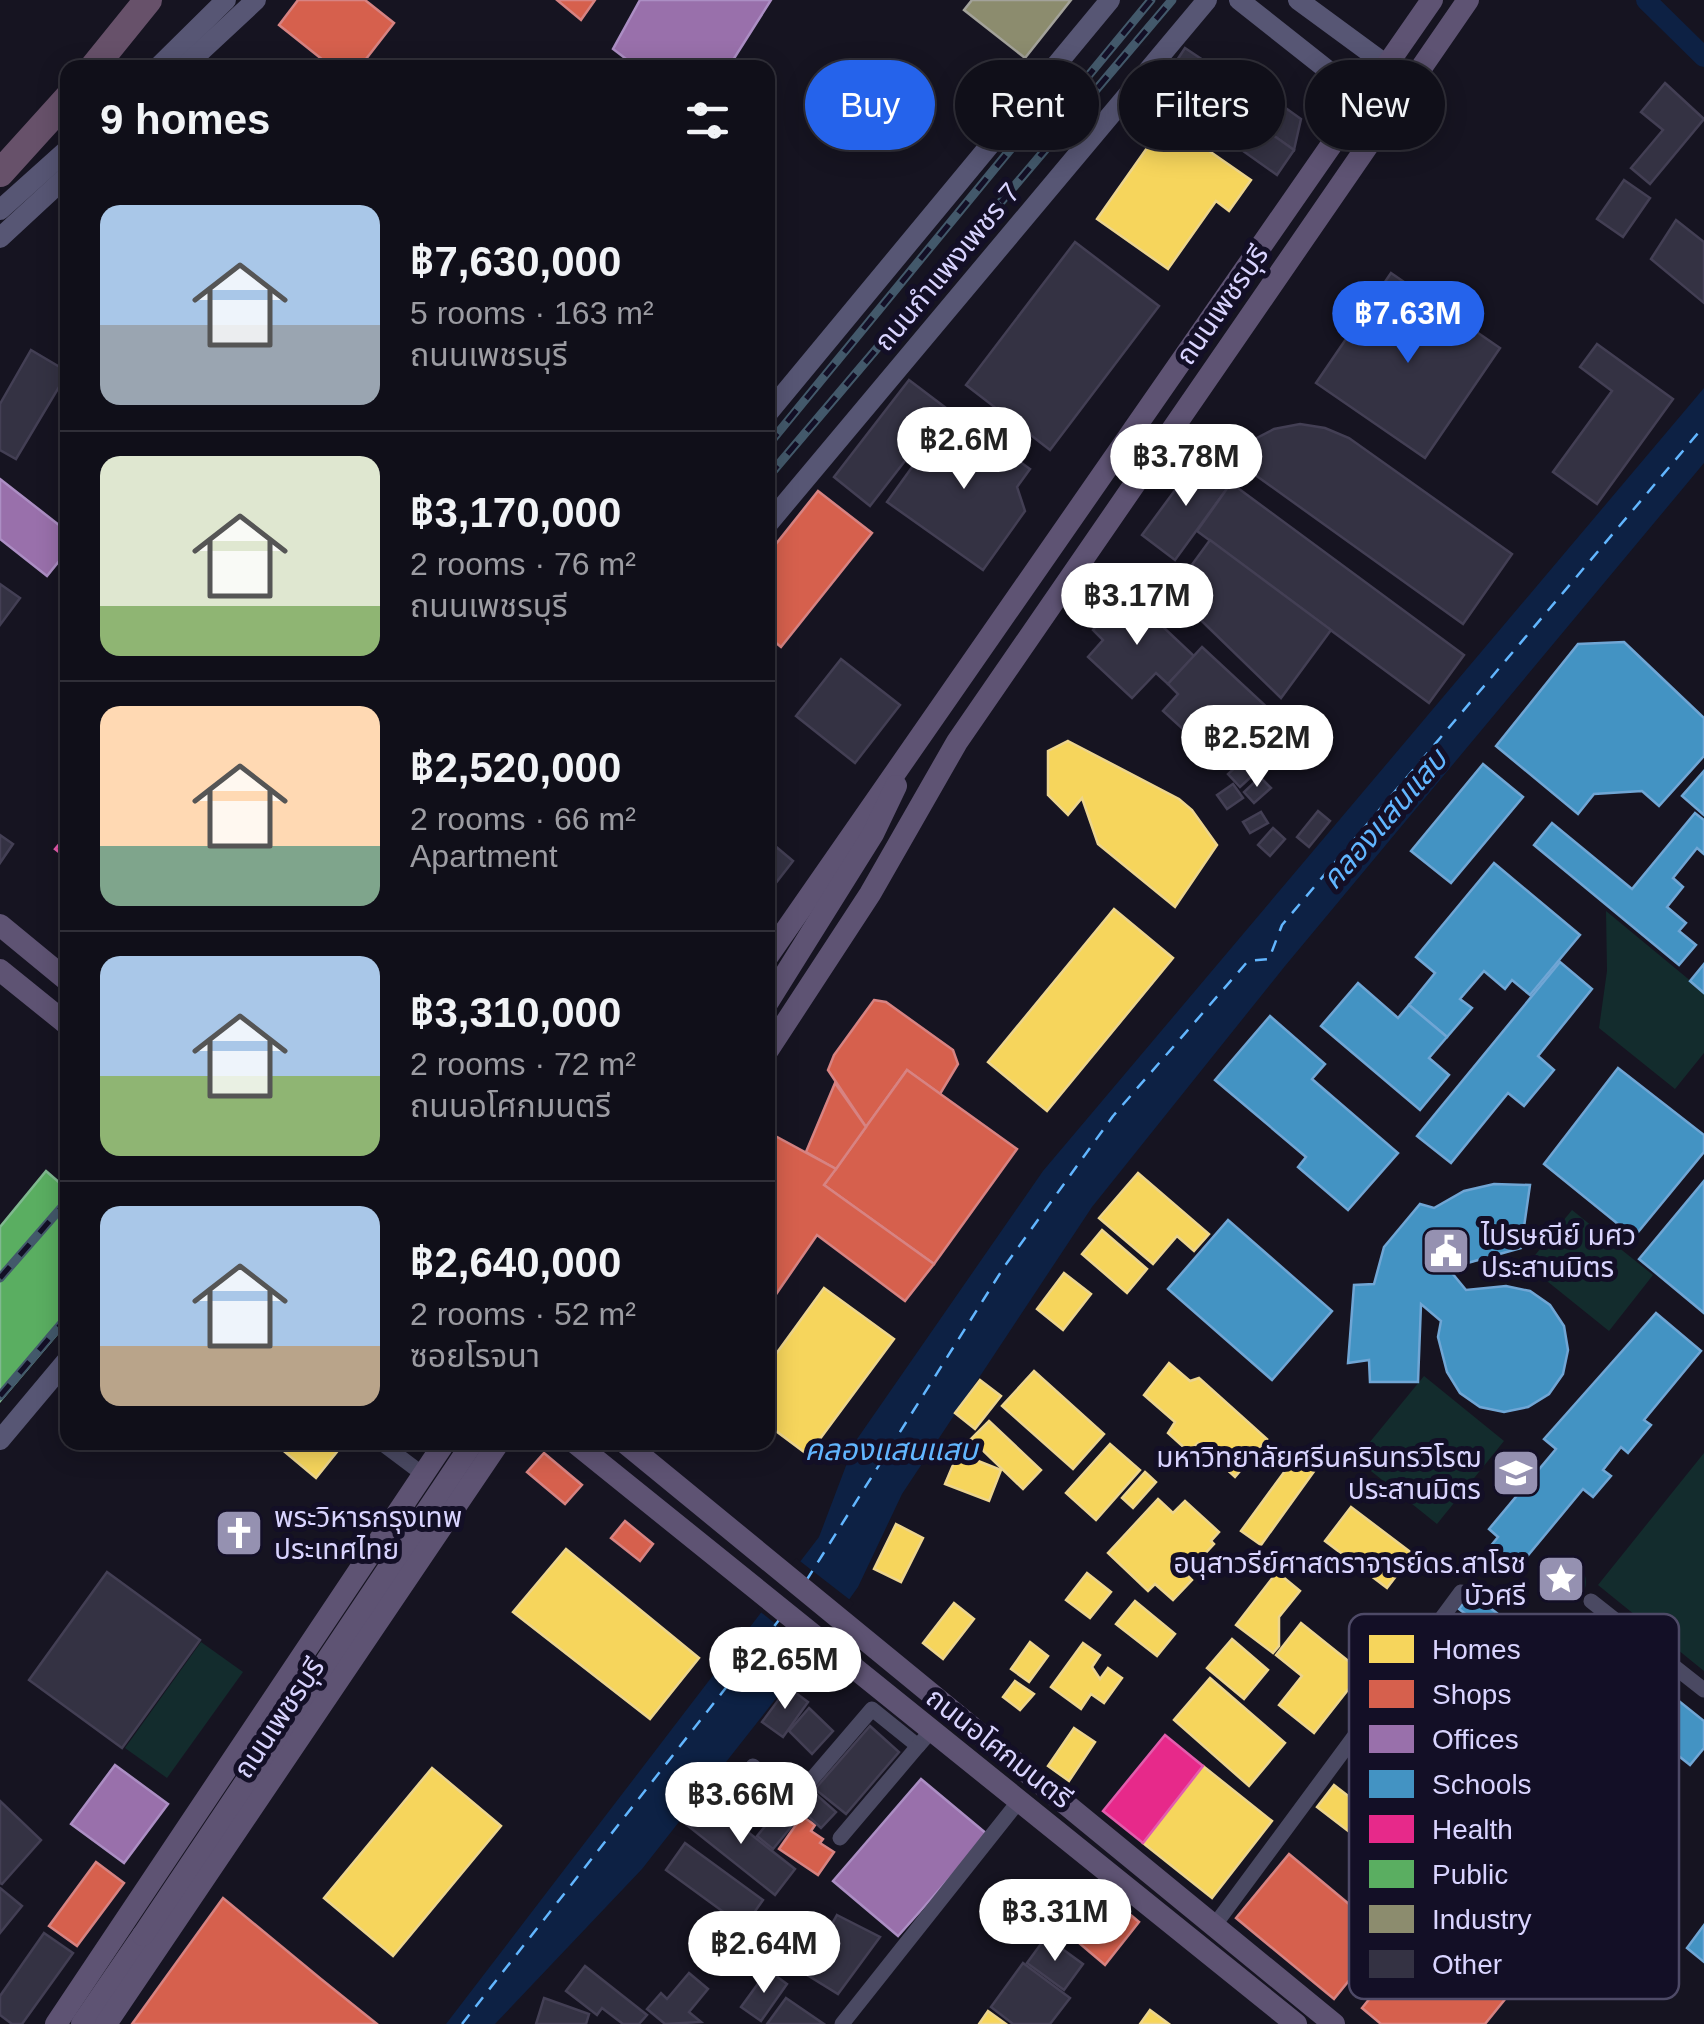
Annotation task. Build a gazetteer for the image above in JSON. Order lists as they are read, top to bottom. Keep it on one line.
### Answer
{"streets":{"main road":["ถนนเพชรบุรี","ถนนอโศกมนตรี"],"street":["ถนนกำแพงเพชร 7"]},"water":["คลองแสนแสบ"],"places":{"public building":["ไปรษณีย์ มศว ประสานมิตร"],"school or university":["มหาวิทยาลัยศรีนครินทรวิโรฒ ประสานมิตร"],"church":["พระวิหารกรุงเทพ ประเทศไทย"],"place":["อนุสาวรีย์ศาสตราจารย์ดร.สาโรช บัวศรี"]},"legend":["Homes","Shops","Offices","Schools","Health","Public","Industry","Other"],"page":{"chip":["Buy","Rent","Filters","New"],"heading":"9 homes","list":[{"name":"฿7,630,000","note":"5 rooms · 163 m² · ถนนเพชรบุรี"},{"name":"฿3,170,000","note":"2 rooms · 76 m² · ถนนเพชรบุรี"},{"name":"฿2,520,000","note":"2 rooms · 66 m² · Apartment"},{"name":"฿3,310,000","note":"2 rooms · 72 m² · ถนนอโศกมนตรี"},{"name":"฿2,640,000","note":"2 rooms · 52 m² · ซอยโรจนา"}],"price":["฿7.63M","฿2.6M","฿3.78M","฿3.17M","฿2.52M","฿2.65M","฿3.66M","฿3.31M","฿2.64M"]}}
